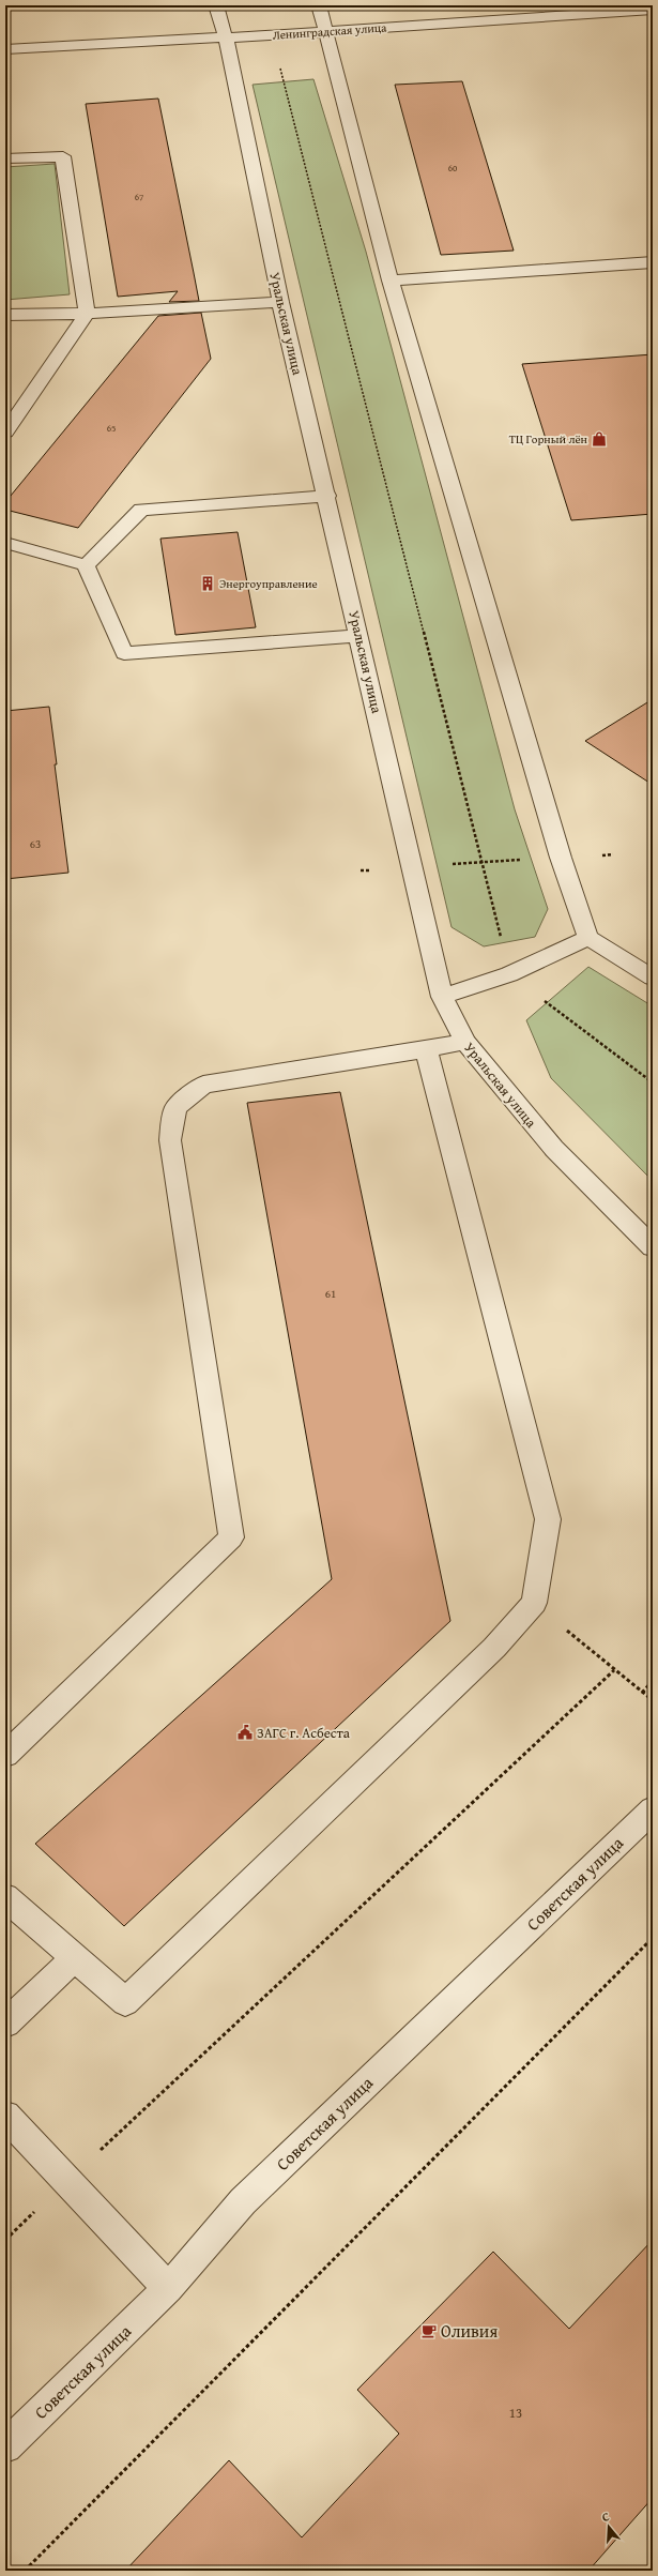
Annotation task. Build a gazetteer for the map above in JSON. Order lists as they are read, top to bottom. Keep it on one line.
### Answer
{"streets":{"street":["Ленинградская улица","Уральская улица","Советская улица"]},"crossings":[["Ленинградская улица","Уральская улица"]],"places":{"shop":["ТЦ Горный лён"],"building":["Энергоуправление"],"public building":["ЗАГС г. Асбеста"],"cafe":["Оливия"]},"house_numbers":["60","67","65","63","61","13"],"north":"top"}
